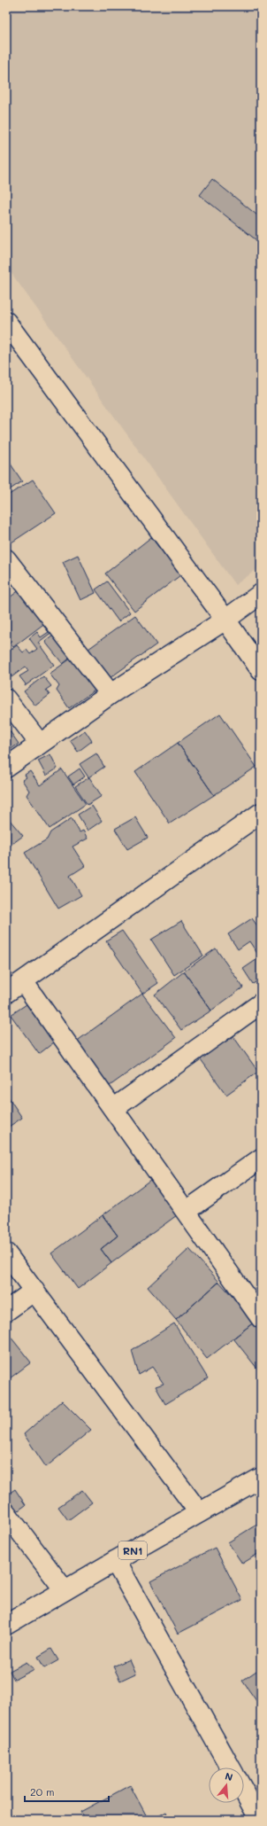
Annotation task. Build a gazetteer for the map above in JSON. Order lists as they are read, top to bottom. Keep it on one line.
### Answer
{"streets":{"main road":["RN1"]},"scale_bar":"20 m","north":"top"}
